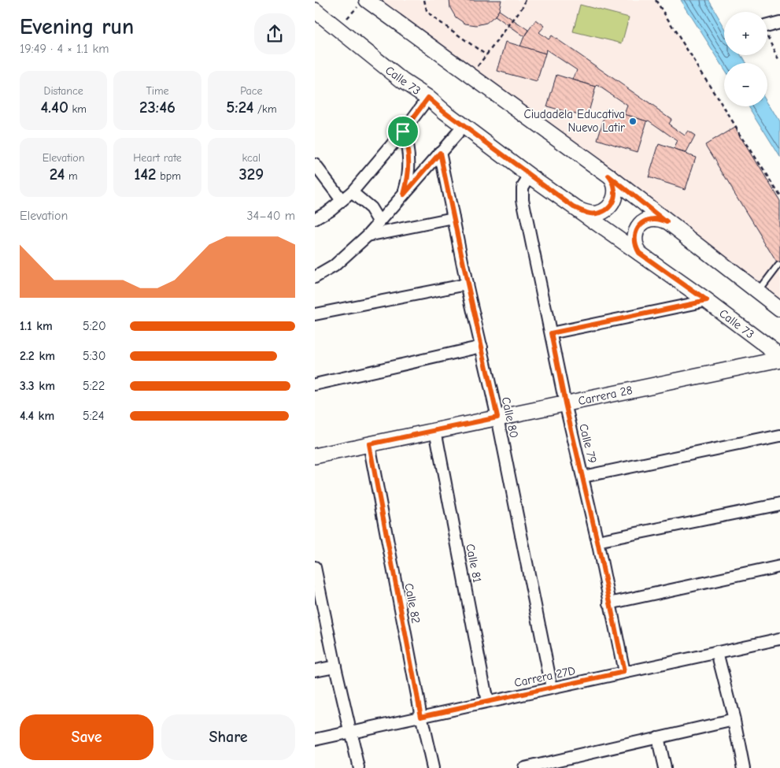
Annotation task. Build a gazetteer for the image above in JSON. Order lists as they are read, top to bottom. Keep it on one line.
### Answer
{"streets":{"main road":["Calle 73","Carrera 28"],"street":["Calle 80","Calle 79","Calle 81","Calle 82","Carrera 27D"]},"crossings":[["Calle 73","Carrera 28"],["Calle 73","Calle 79"],["Carrera 28","Calle 80"],["Carrera 28","Calle 79"],["Carrera 28","Calle 81"],["Carrera 28","Calle 82"],["Calle 80","Carrera 27D"],["Calle 79","Carrera 27D"],["Calle 81","Carrera 27D"],["Calle 82","Carrera 27D"]],"places":["Ciudadela Educativa Nuevo Latir"],"page":{"heading":["Evening run","19:49 · 4 × 1.1 km"],"map_buttons":["+","−"],"stats":[["Distance","4.40 km"],["Time","23:46"],["Pace","5:24 /km"],["Elevation","24 m"],["Heart rate","142 bpm"],["kcal","329"]],"chart":["Elevation","34–40 m"],"list":[{"name":"1.1 km","note":"5:20"},{"name":"2.2 km","note":"5:30"},{"name":"3.3 km","note":"5:22"},{"name":"4.4 km","note":"5:24"}],"buttons":["Save","Share"]}}
